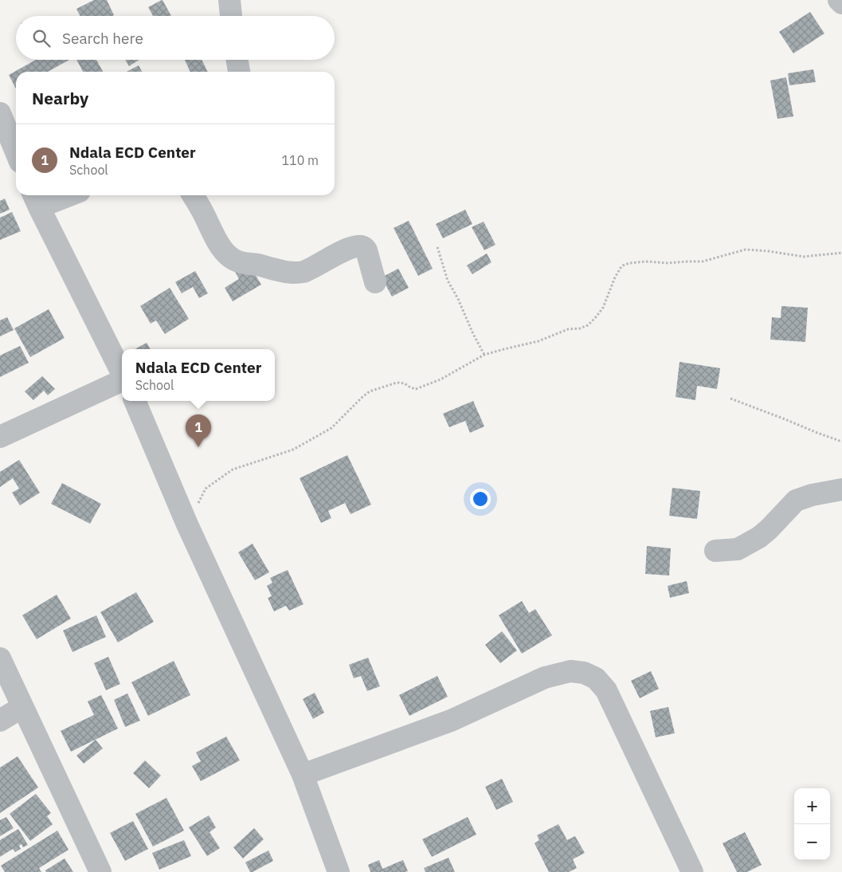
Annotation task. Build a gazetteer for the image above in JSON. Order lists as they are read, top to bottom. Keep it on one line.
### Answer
{"page":{"search":"Search here","heading":"Nearby","list":[{"mark":"1","name":"Ndala ECD Center","note":"School","value":"110 m"}],"popup":["Ndala ECD Center","School"],"pins":"1","map_buttons":["+","−"]}}
